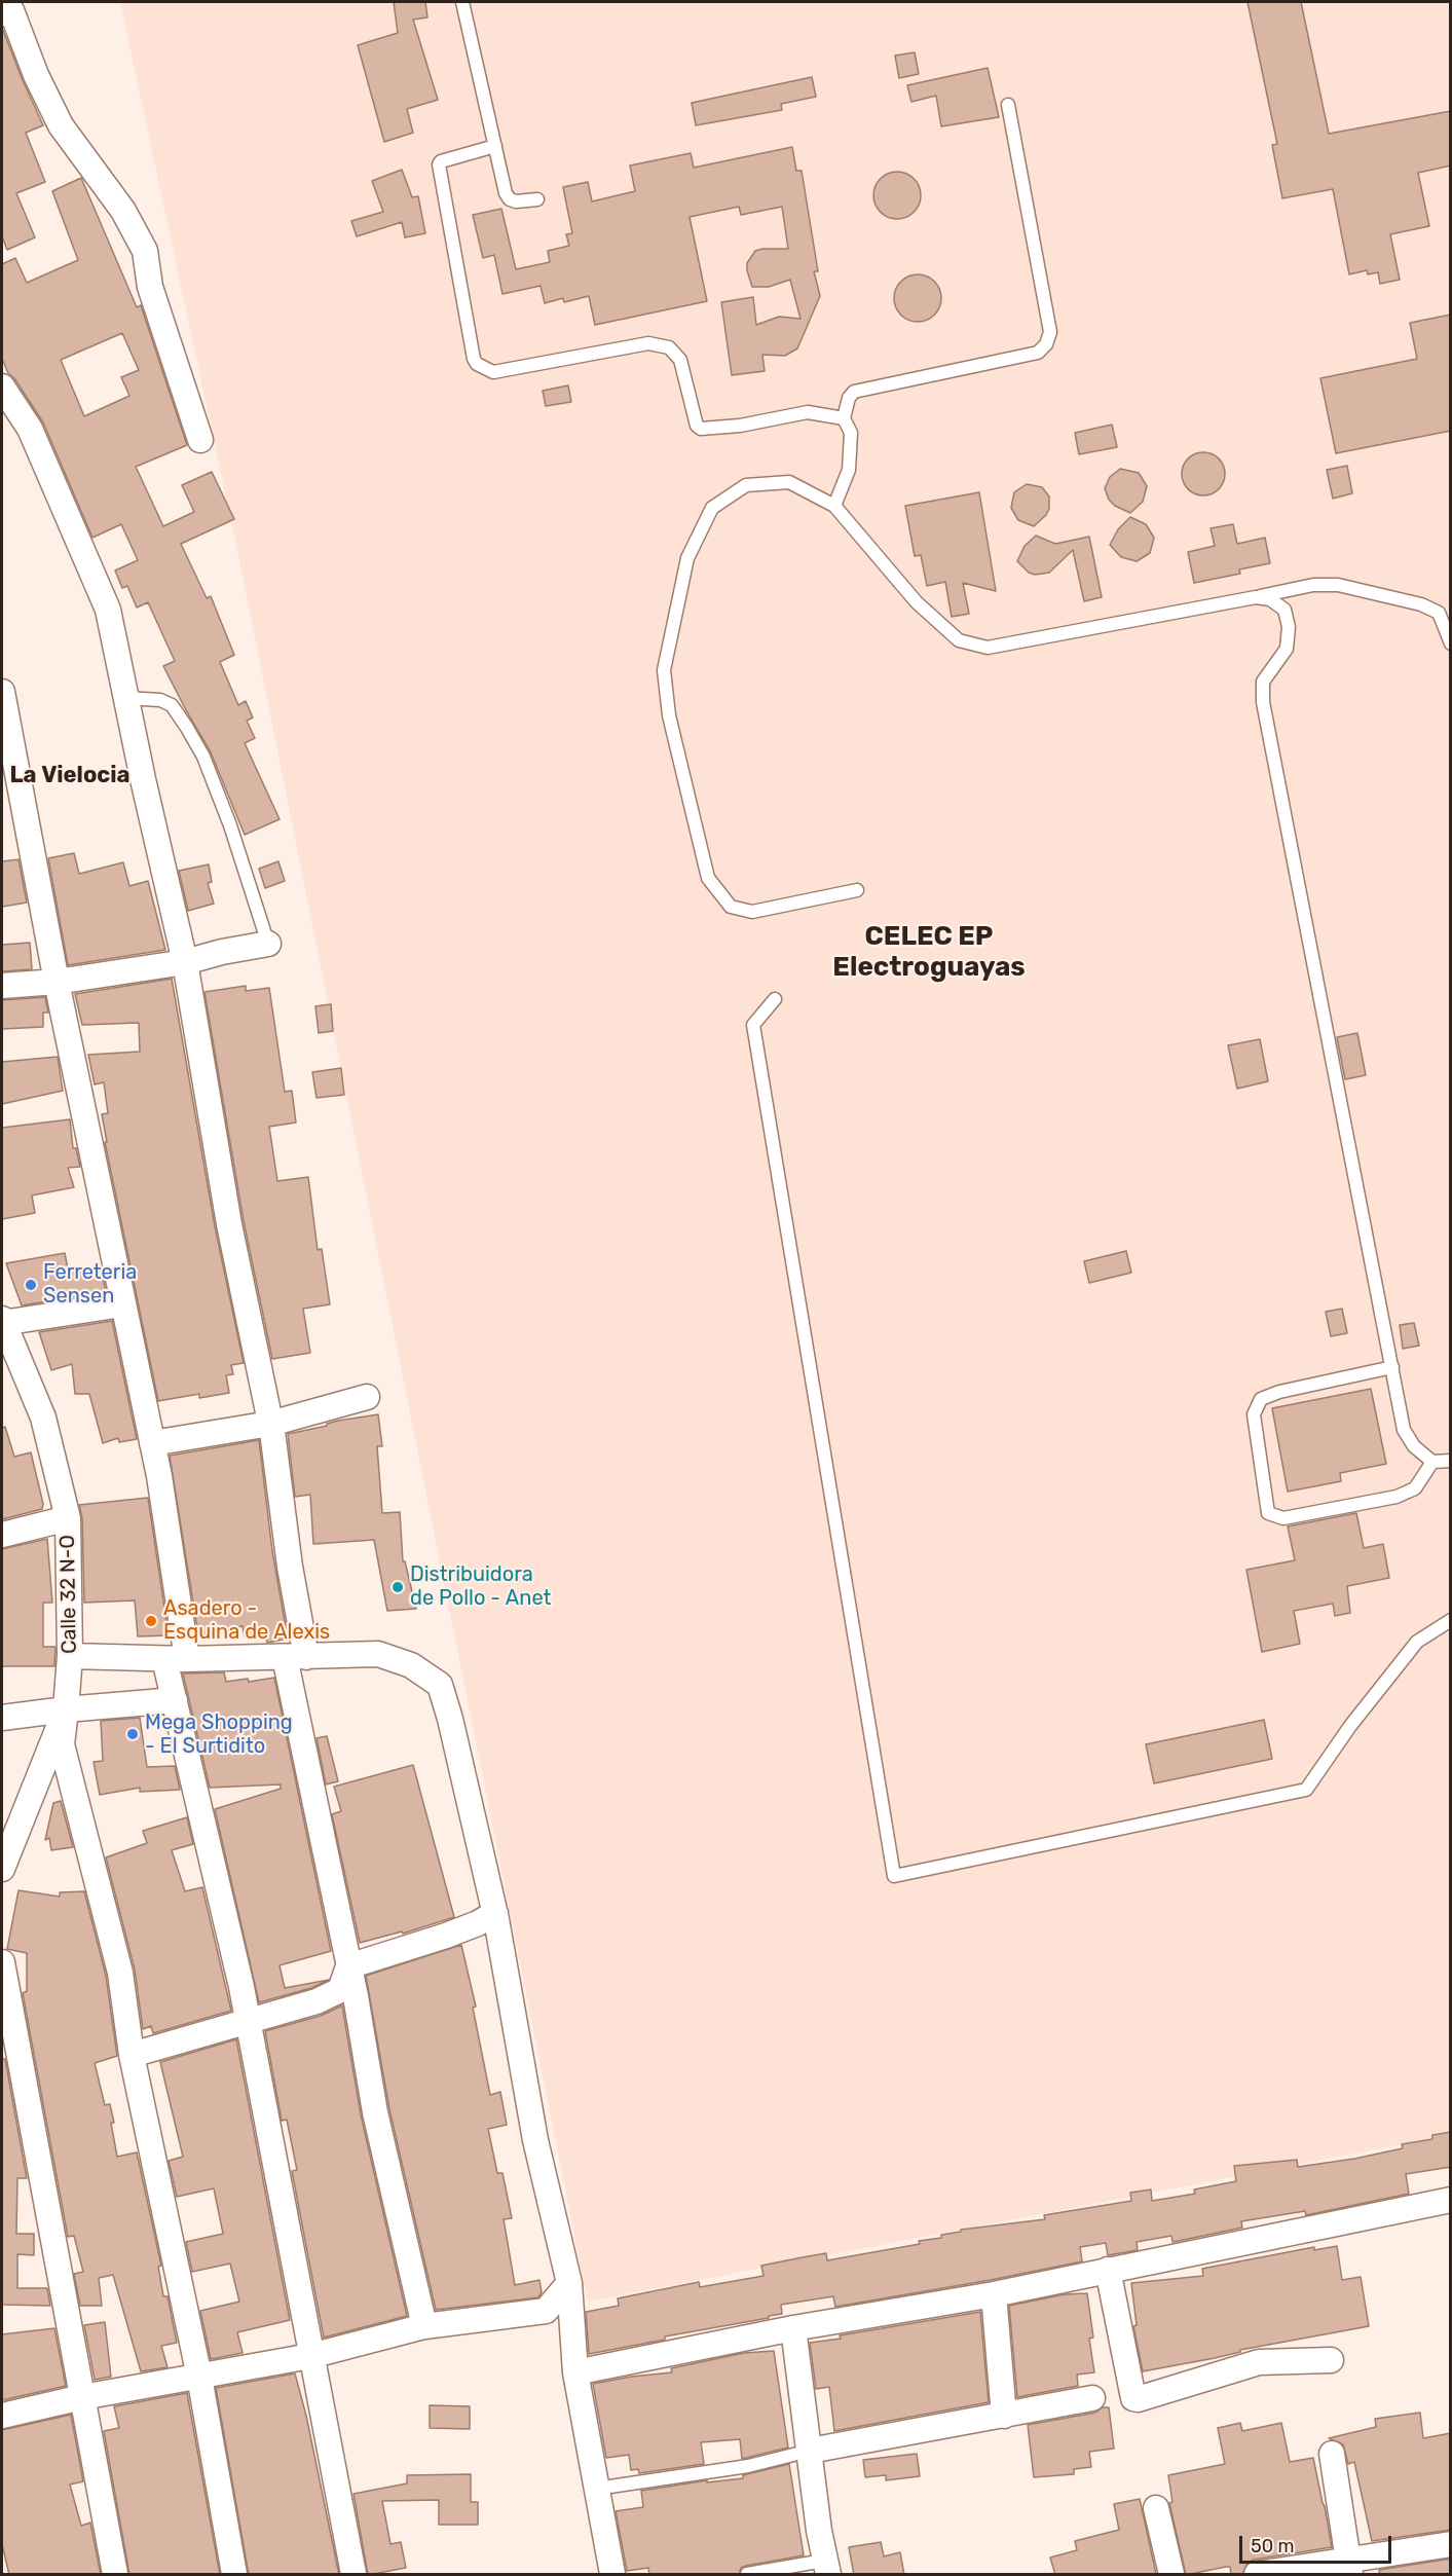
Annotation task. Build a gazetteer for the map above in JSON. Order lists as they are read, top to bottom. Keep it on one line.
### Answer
{"streets":{"street":["Calle 32 N-O"]},"districts":["La Vielocia","CELEC EP Electroguayas"],"places":["Ferreteria Sensen","Distribuidora de Pollo - Anet","Asadero - Esquina de Alexis","Mega Shopping - El Surtidito"],"scale_bar":"50 m"}
